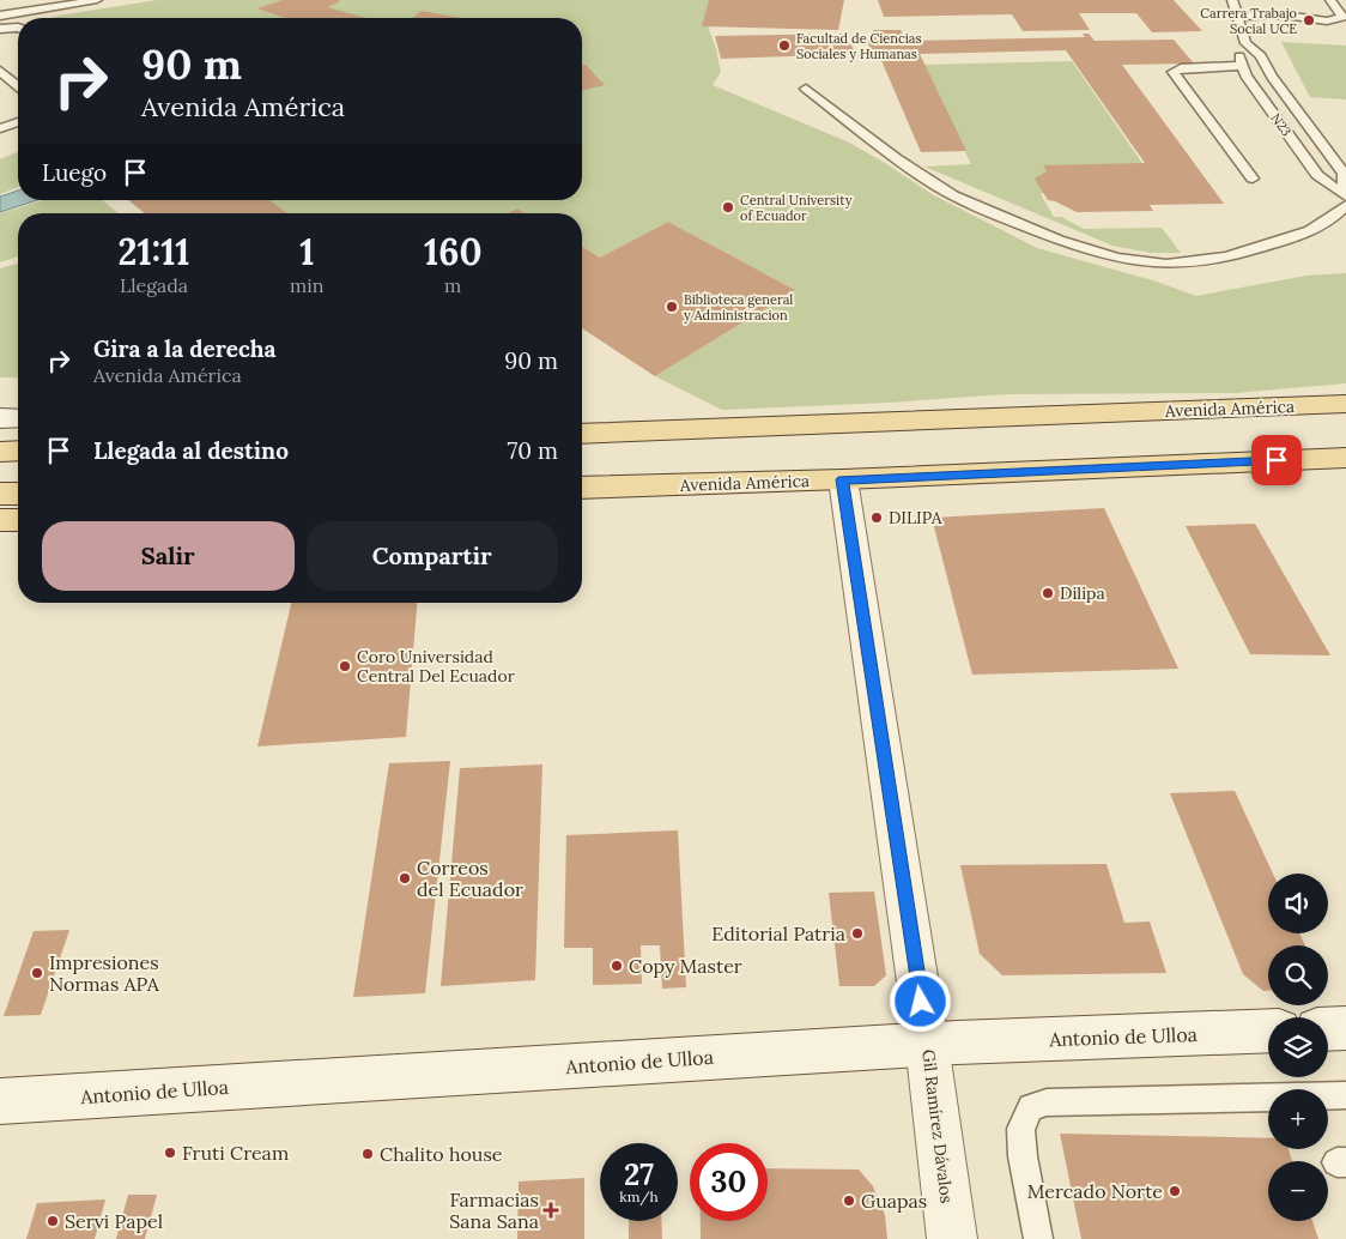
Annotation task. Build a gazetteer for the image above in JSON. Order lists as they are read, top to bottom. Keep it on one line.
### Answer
{"streets":{"main road":["Avenida América"],"street":["Antonio de Ulloa","Gil Ramírez Dávalos"],"lane":["N23"]},"crossings":[["Avenida América","Gil Ramírez Dávalos"],["Antonio de Ulloa","Gil Ramírez Dávalos"]],"places":{"other":["Carrera Trabajo Social UCE","Facultad de Ciencias Sociales y Humanas","Central University of Ecuador","Biblioteca general y Administracion","DILIPA","Dilipa","Coro Universidad Central Del Ecuador","Correos del Ecuador","Editorial Patria","Copy Master","Impresiones Normas APA","Fruti Cream","Chalito house","Mercado Norte","Guapas","Servi Papel"],"health":["Farmacias Sana Sana"]},"page":{"turn":["90 m","Avenida América"],"then":"Luego","eta":["21:11","Llegada","1","min","160","m"],"list":[{"name":"Gira a la derecha","note":"Avenida América","value":"90 m"},{"name":"Llegada al destino","value":"70 m"}],"buttons":["Salir","Compartir"],"map_buttons":["+","−"],"speed":"27 km/h","limit":"30"}}
